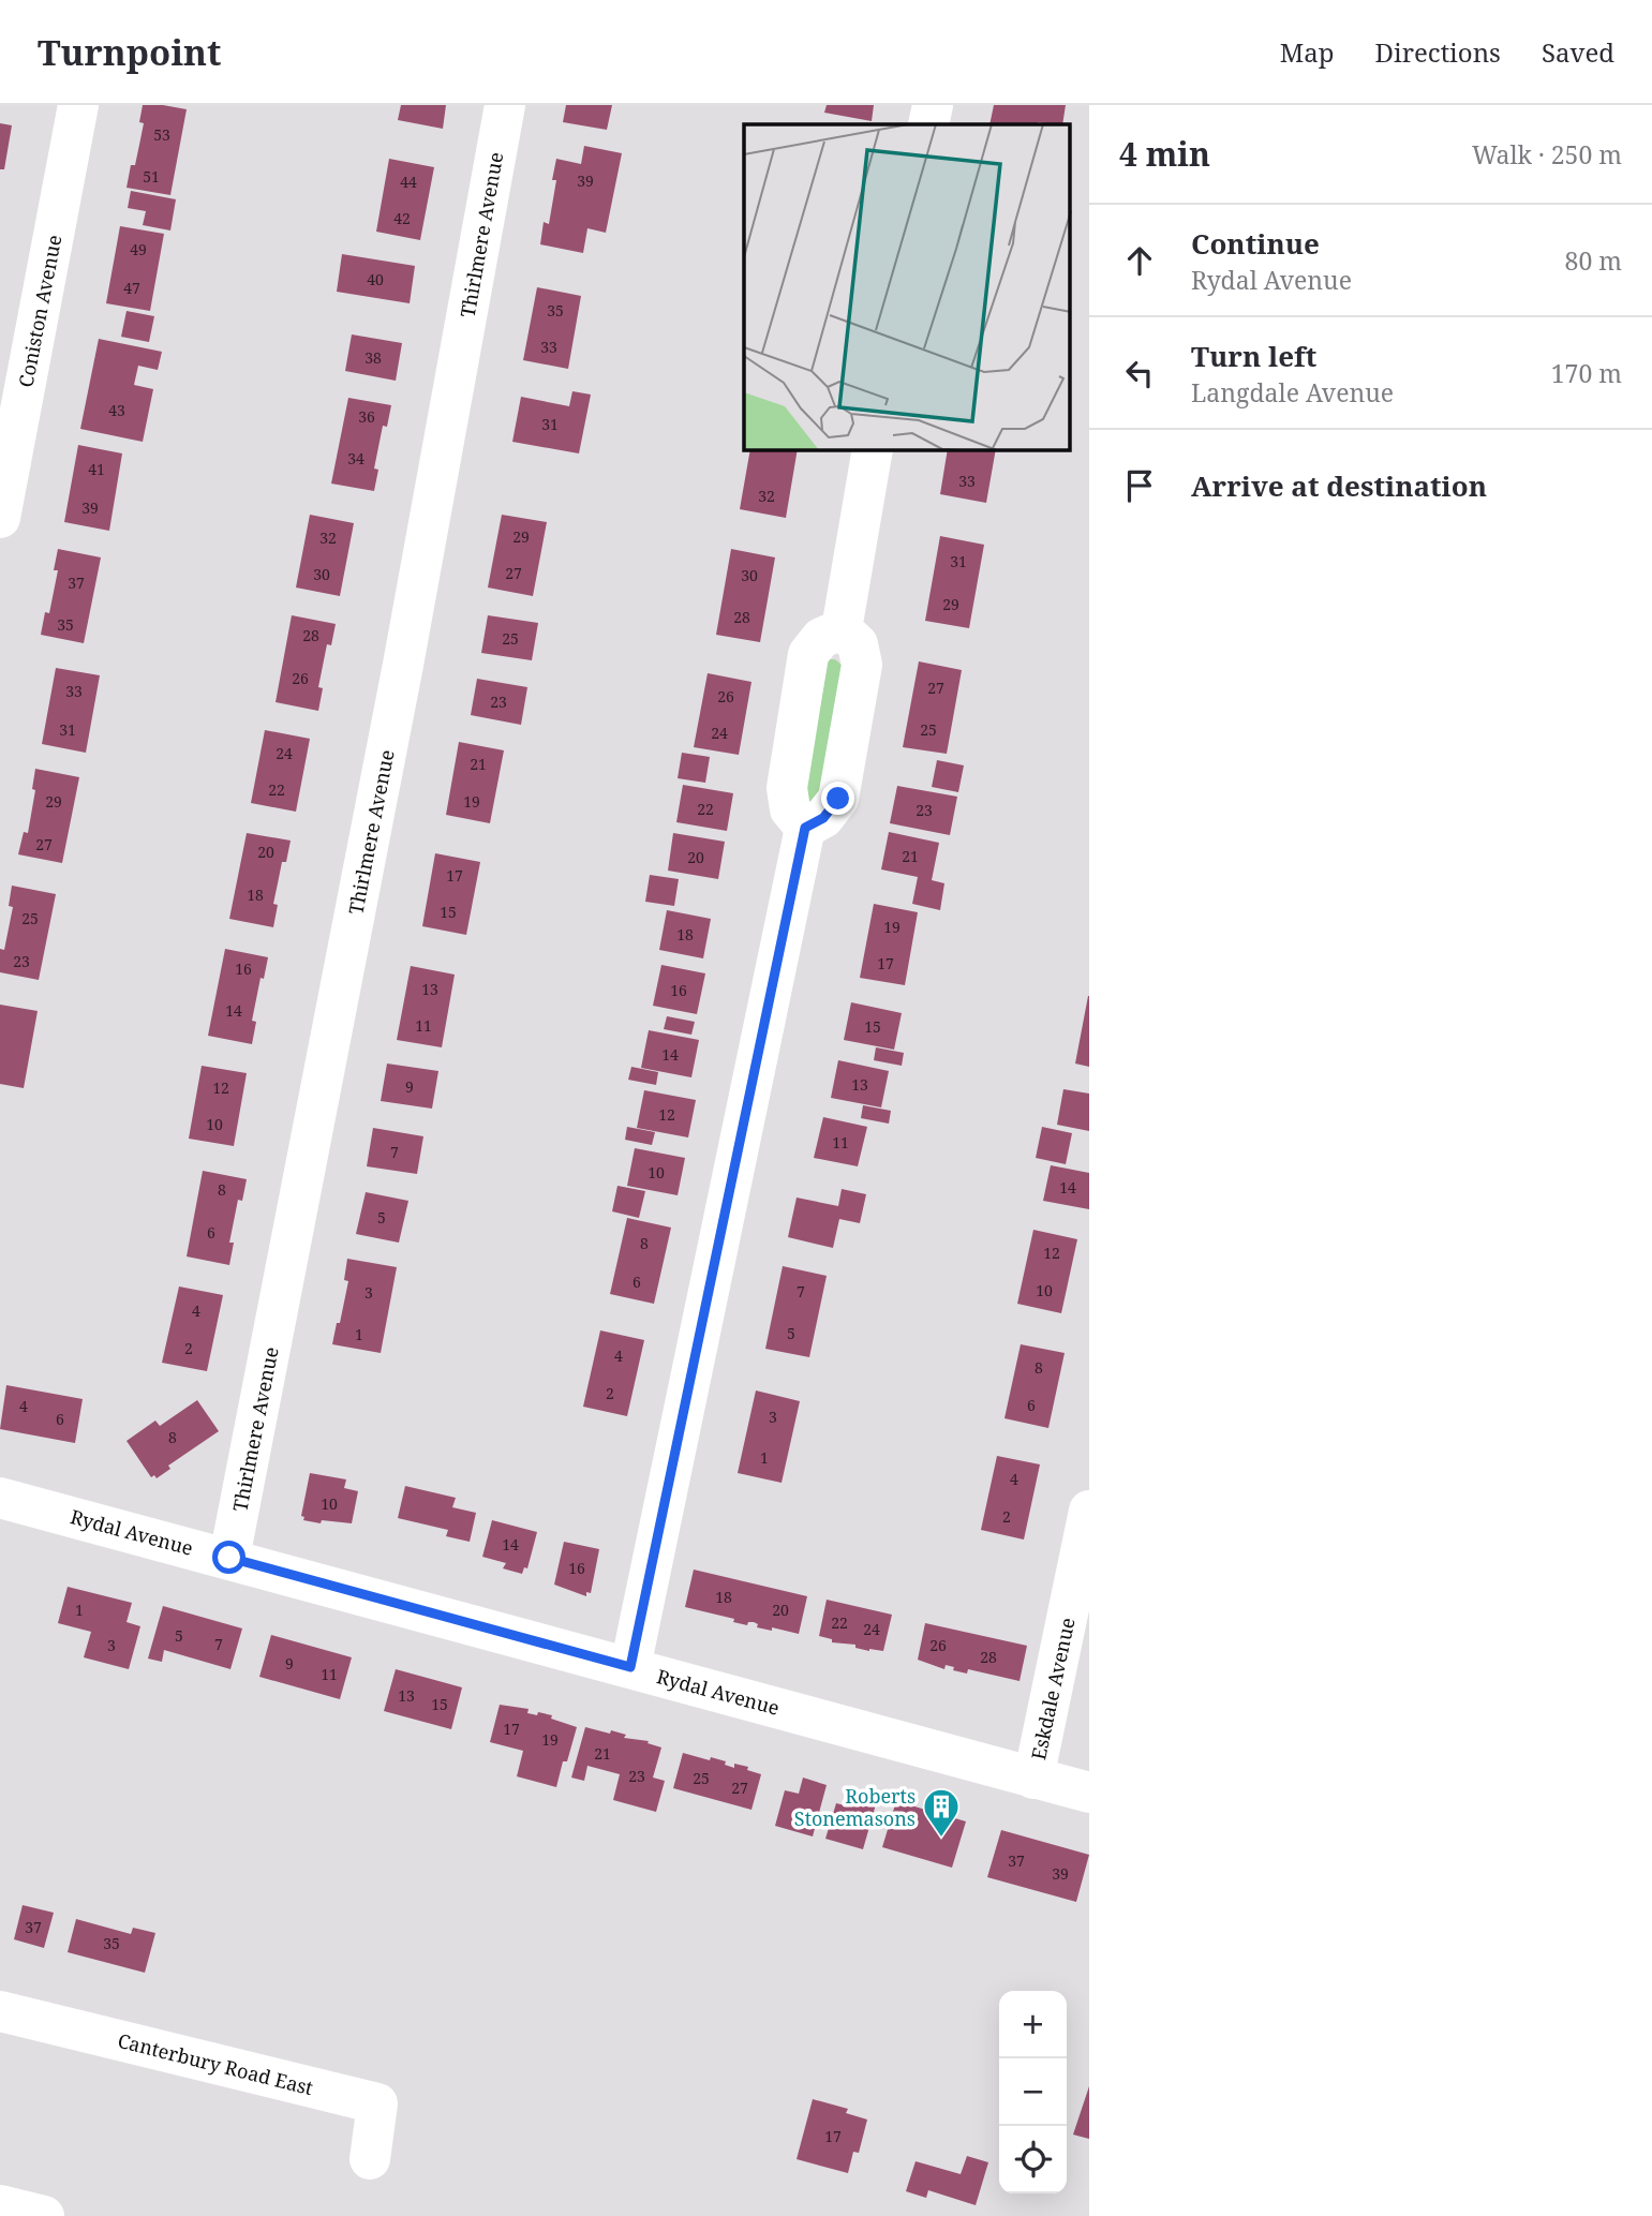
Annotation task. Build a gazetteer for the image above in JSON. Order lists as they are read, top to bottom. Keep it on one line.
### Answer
{"streets":{"main road":["Thirlmere Avenue","Coniston Avenue","Rydal Avenue","Eskdale Avenue","Canterbury Road East"]},"crossings":[["Thirlmere Avenue","Rydal Avenue"],["Rydal Avenue","Eskdale Avenue"]],"places":{"building":["Roberts Stonemasons"]},"house_numbers":["53","51","39","44","42","49","40","47","35","33","38","43","36","31","34","41","33","32","39","29","32","31","27","30","30","37","29","28","35","28","25","26","27","33","26","23","31","25","24","24","21","22","29","19","22","23","27","20","21","20","17","18","15","25","19","18","23","17","16","13","16","14","11","15","14","13","9","12","12","10","11","7","10","14","8","5","6","8","12","6","10","7","3","4","5","1","2","4","8","2","6","4","3","6","8","1","4","10","2","14","16","18","1","20","22","24","5","7","3","26","28","9","11","13","15","17","19","21","23","25","27","37","39","37","35","17"],"page":{"header":"Turnpoint","nav":["Map","Directions","Saved"],"heading":["4 min","Walk · 250 m"],"list":[["Continue","Rydal Avenue","80 m"],["Turn left","Langdale Avenue","170 m"],"Arrive at destination"],"map_buttons":["+","−"]}}
